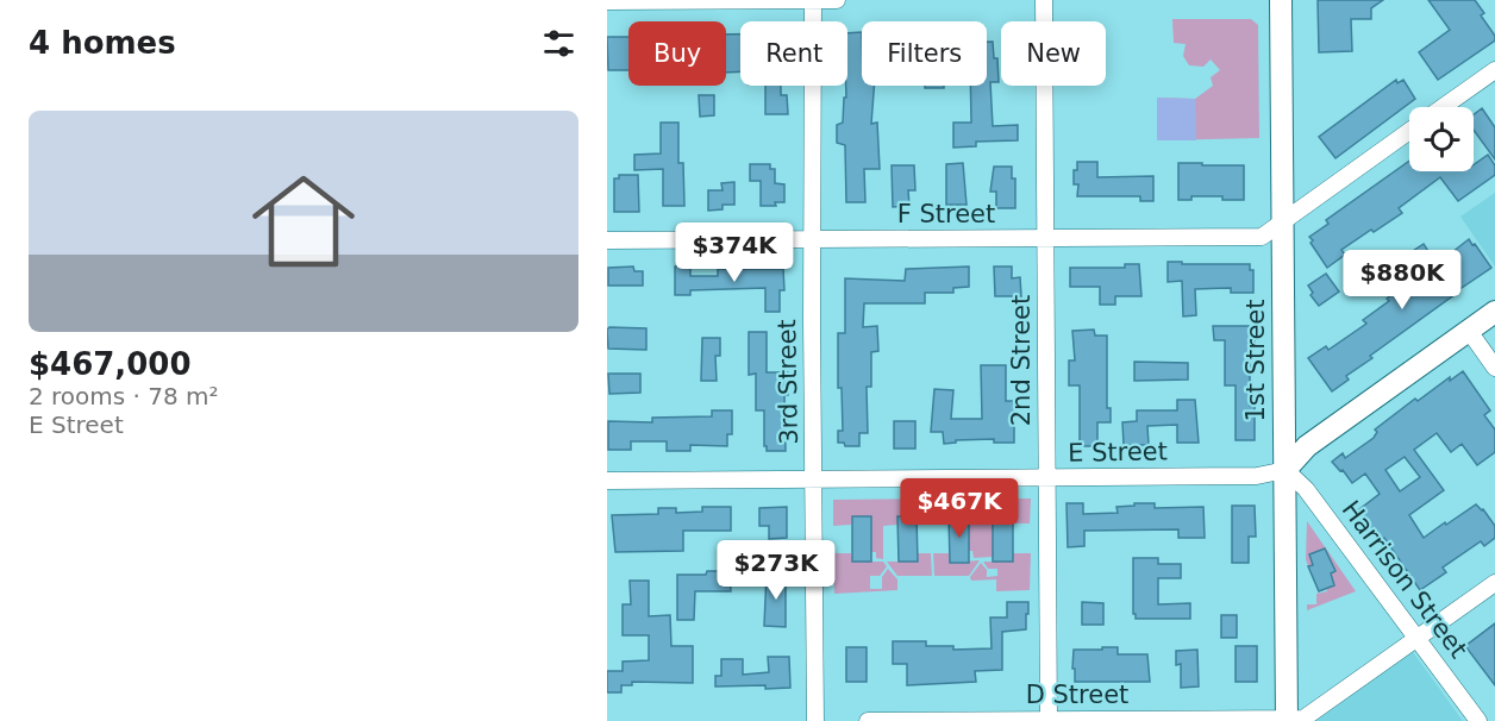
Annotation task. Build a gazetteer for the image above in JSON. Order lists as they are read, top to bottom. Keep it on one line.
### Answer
{"streets":{"street":["F Street","2nd Street","1st Street","3rd Street","E Street","Harrison Street","D Street"]},"crossings":[["F Street","2nd Street"],["F Street","1st Street"],["F Street","3rd Street"],["2nd Street","E Street"],["2nd Street","D Street"],["1st Street","E Street"],["1st Street","Harrison Street"],["1st Street","D Street"],["3rd Street","E Street"],["E Street","Harrison Street"],["Harrison Street","D Street"]],"page":{"heading":"4 homes","chip":["Buy","Rent","Filters","New"],"list":[{"name":"$467,000","note":"2 rooms · 78 m² · E Street"}],"price":["$374K","$880K","$467K","$273K"]}}
